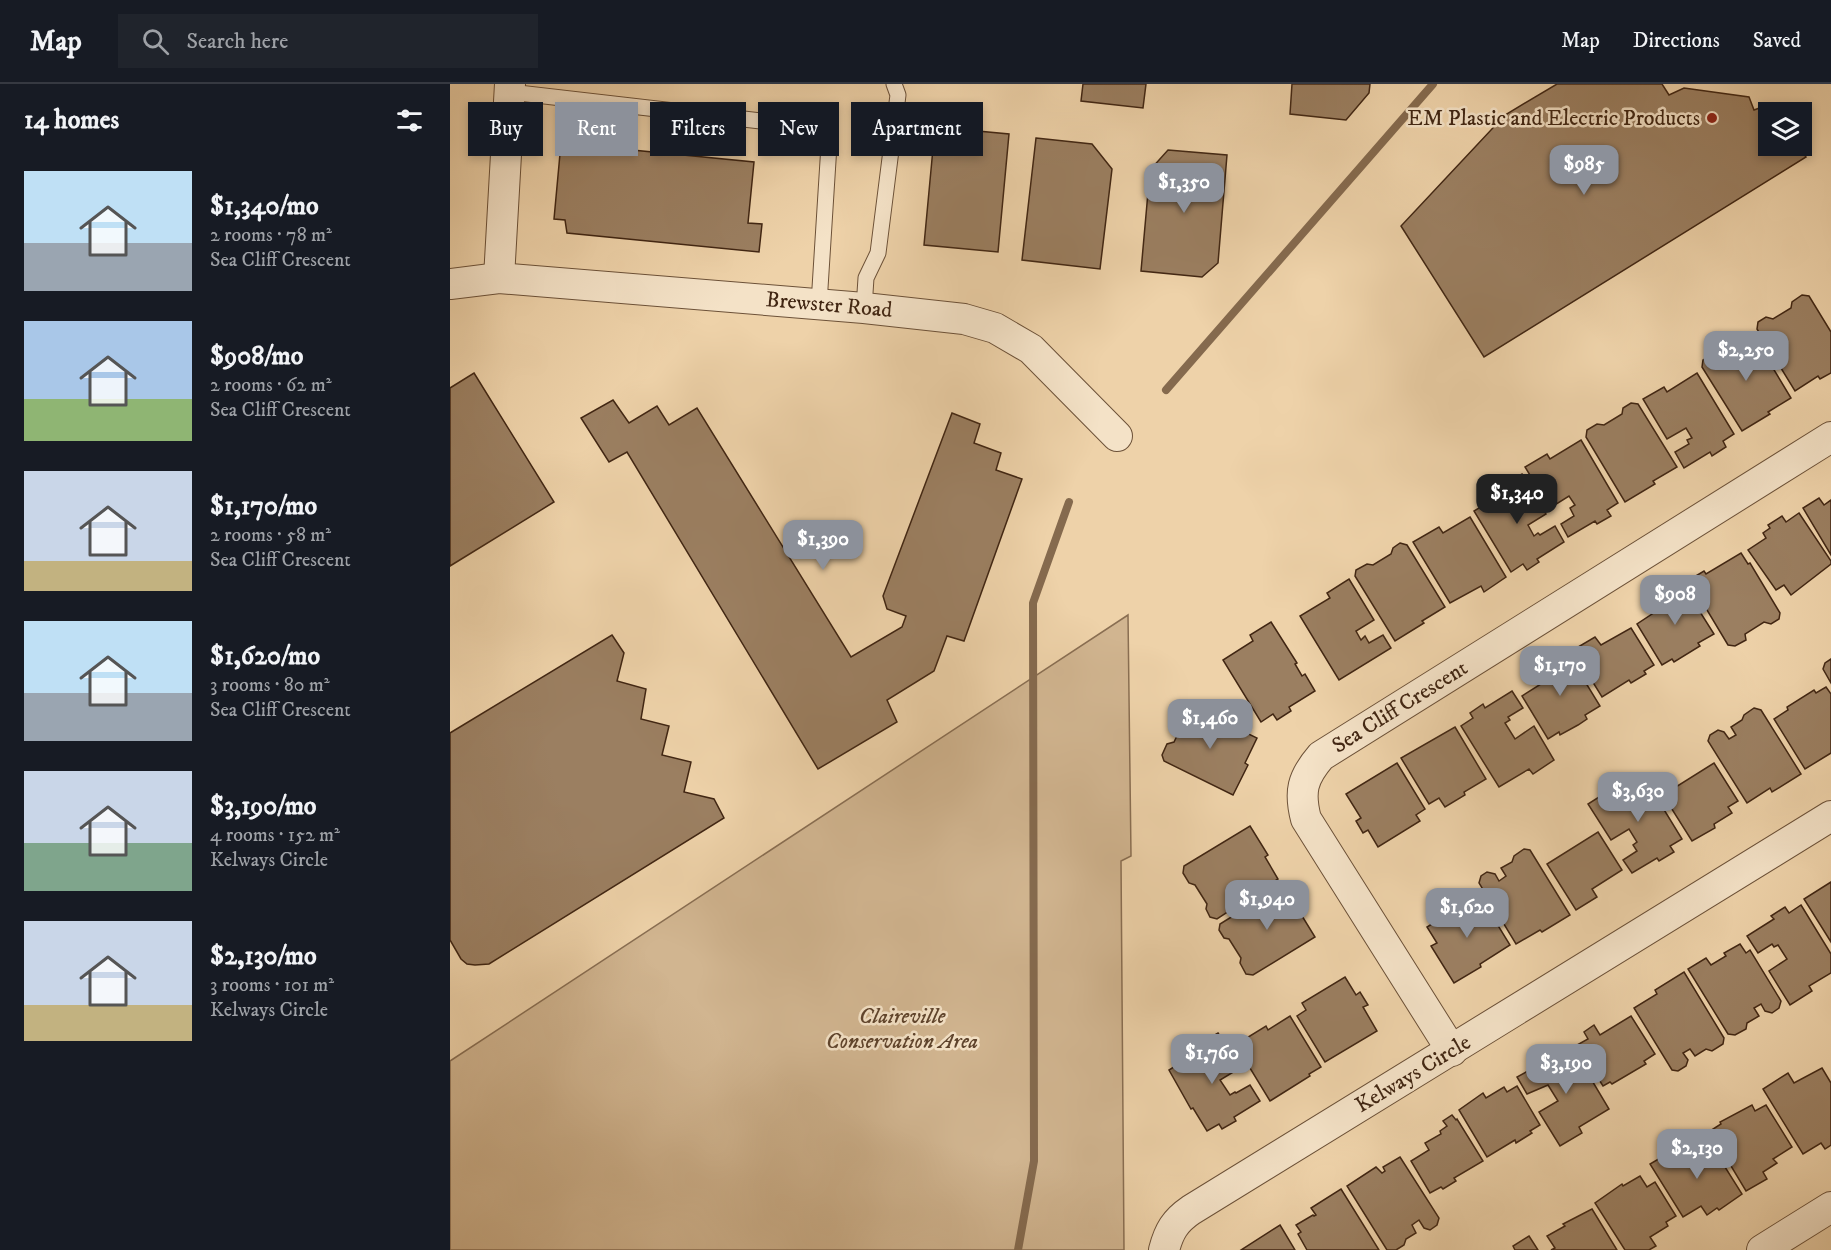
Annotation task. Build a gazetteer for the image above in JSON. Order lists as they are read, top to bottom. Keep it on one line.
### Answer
{"streets":{"street":["Brewster Road","Sea Cliff Crescent","Kelways Circle"]},"crossings":[["Sea Cliff Crescent","Kelways Circle"]],"parks":["Claireville Conservation Area"],"places":["EM Plastic and Electric Products"],"page":{"header":"Map","search":"Search here","nav":["Map","Directions","Saved"],"heading":"14 homes","chip":["Buy","Rent","Filters","New","Apartment"],"price":["$985","$1,350","$2,250","$1,340","$1,390","$908","$1,170","$1,460","$3,630","$1,940","$1,620","$1,760","$3,190","$2,130"],"list":[{"name":"$1,340/mo","note":"2 rooms · 78 m² · Sea Cliff Crescent"},{"name":"$908/mo","note":"2 rooms · 62 m² · Sea Cliff Crescent"},{"name":"$1,170/mo","note":"2 rooms · 58 m² · Sea Cliff Crescent"},{"name":"$1,620/mo","note":"3 rooms · 80 m² · Sea Cliff Crescent"},{"name":"$3,190/mo","note":"4 rooms · 152 m² · Kelways Circle"},{"name":"$2,130/mo","note":"3 rooms · 101 m² · Kelways Circle"}]}}
